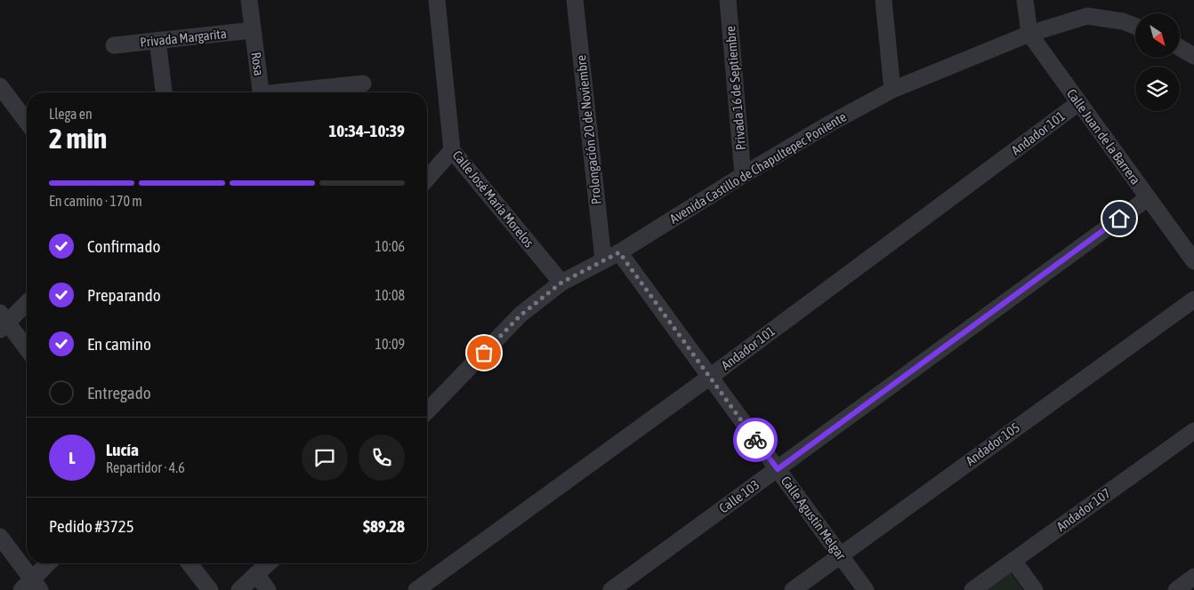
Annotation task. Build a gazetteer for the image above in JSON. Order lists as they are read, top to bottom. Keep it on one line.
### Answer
{"streets":{"street":["Privada Margarita","Rosa","Privada 16 de Septiembre","Prolongación 20 de Noviembre","Andador 101","Calle Juan de la Barrera","Avenida Castillo de Chapultepec Poniente","Calle José María Morelos","Andador 105","Calle 103","Andador 107","Calle Agustín Melgar"]},"crossings":[["Privada Margarita","Rosa"],["Privada 16 de Septiembre","Avenida Castillo de Chapultepec Poniente"],["Prolongación 20 de Noviembre","Avenida Castillo de Chapultepec Poniente"],["Andador 101","Calle Juan de la Barrera"],["Andador 101","Calle Agustín Melgar"],["Calle Juan de la Barrera","Avenida Castillo de Chapultepec Poniente"],["Calle Juan de la Barrera","Calle 103"],["Avenida Castillo de Chapultepec Poniente","Calle José María Morelos"],["Avenida Castillo de Chapultepec Poniente","Calle Agustín Melgar"],["Andador 105","Calle Agustín Melgar"],["Calle 103","Calle Agustín Melgar"]],"north":"bottom right","page":{"heading":["2 min","Llega en","10:34–10:39"],"panel":["Lucía","Repartidor · 4.6","Pedido #3725","$89.28"],"bar":"En camino · 170 m","list":[["Confirmado","10:06"],["Preparando","10:08"],["En camino","10:09"],"Entregado"],"round":"L"}}
